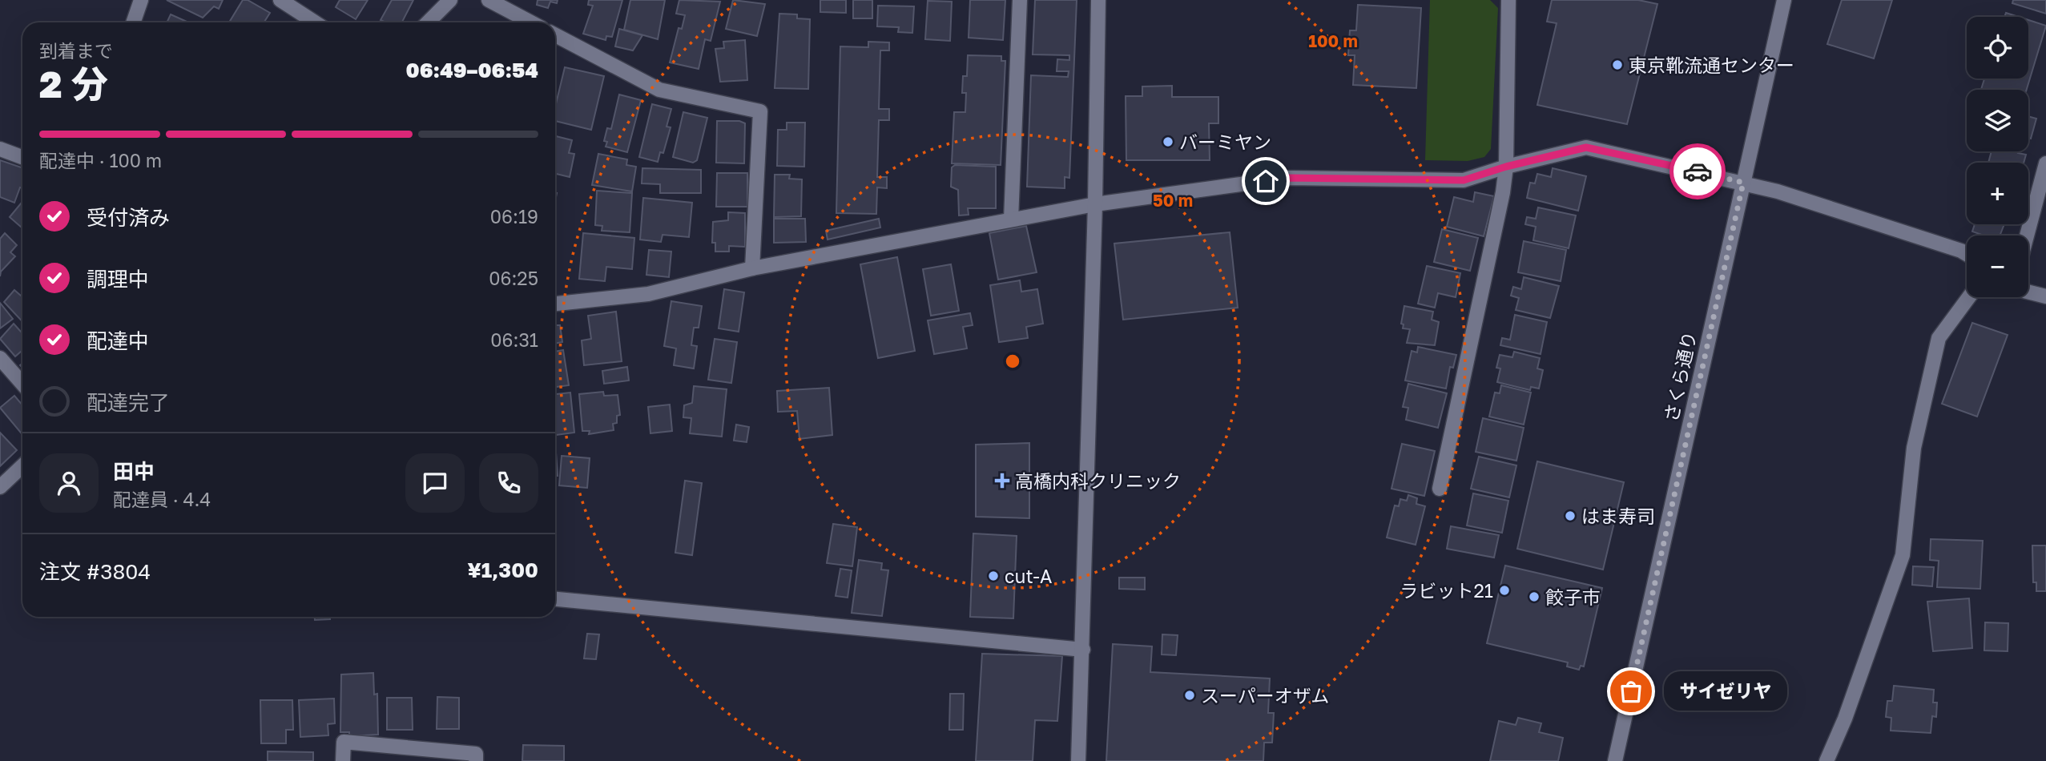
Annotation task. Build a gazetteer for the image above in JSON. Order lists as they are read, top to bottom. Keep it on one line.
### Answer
{"streets":{"street":["さくら通り"]},"places":{"other":["東京靴流通センター","バーミヤン","はま寿司","cut-A","ラビット21","餃子市","サイゼリヤ","スーパーオザム"],"health":["高橋内科クリニック"]},"page":{"map_buttons":["+","−"],"heading":["2 分","到着まで","06:49–06:54"],"panel":["田中","配達員 · 4.4","注文 #3804","¥1,300"],"bar":"配達中 · 100 m","list":[["受付済み","06:19"],["調理中","06:25"],["配達中","06:31"],"配達完了"],"bubble":"サイゼリヤ"},"rings":["100 m","50 m"]}
